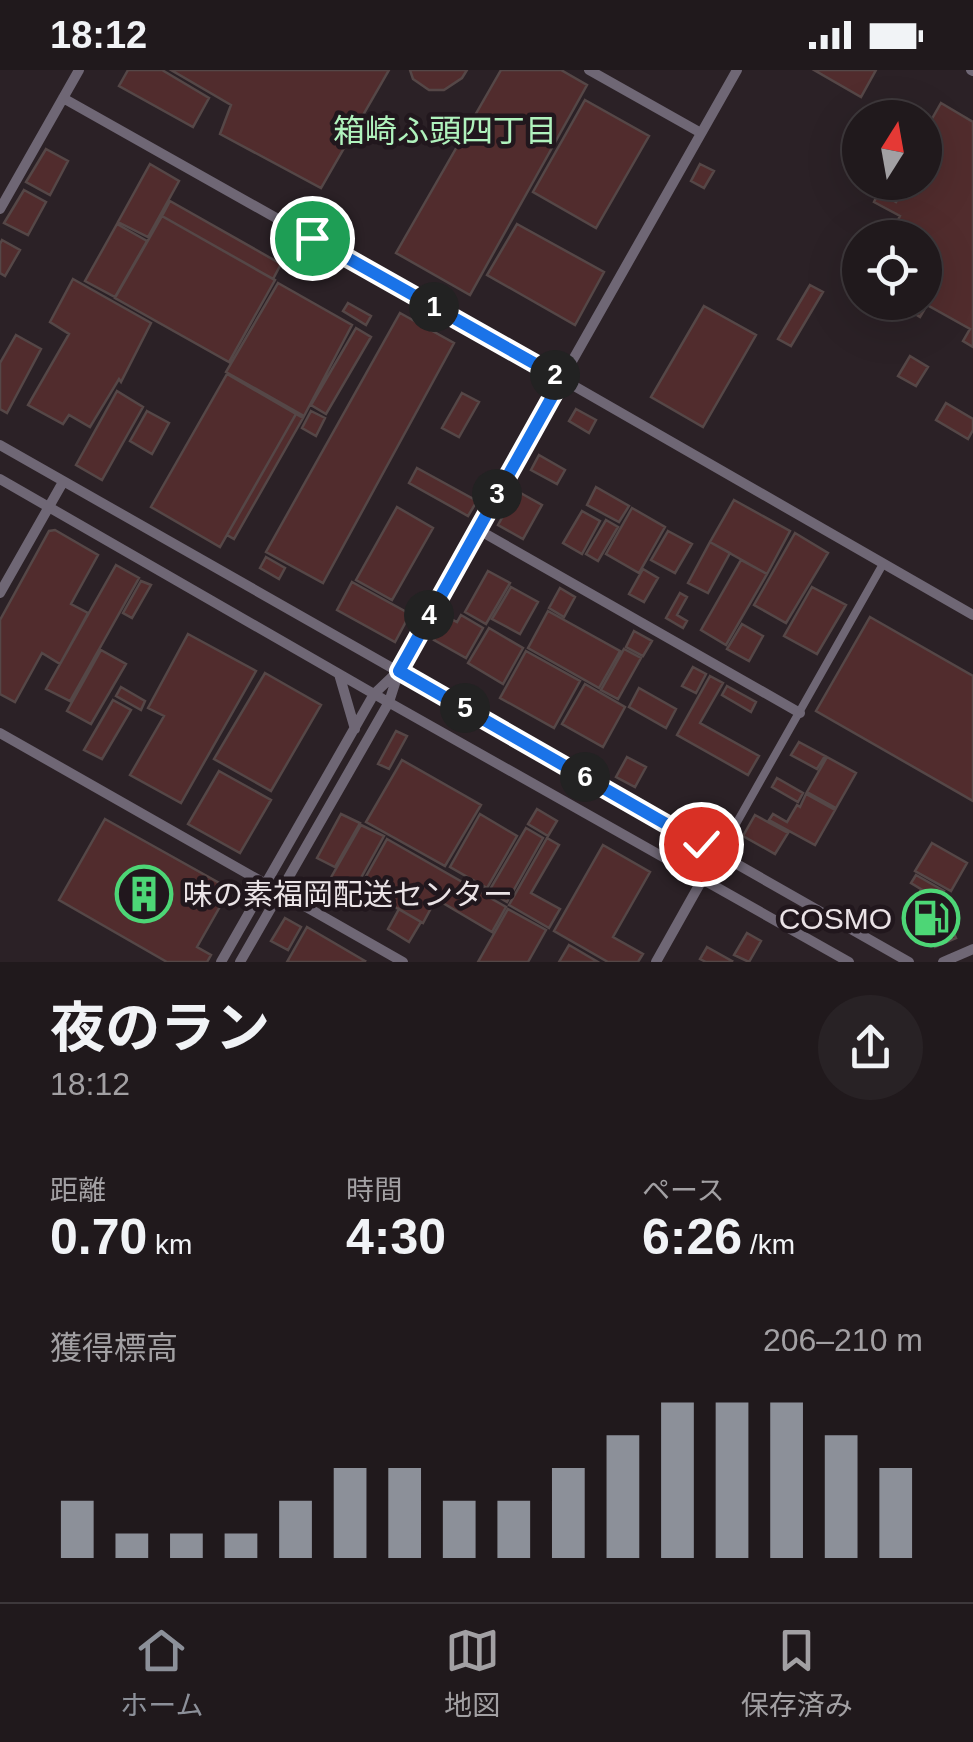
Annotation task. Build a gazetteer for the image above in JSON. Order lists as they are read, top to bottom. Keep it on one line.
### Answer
{"districts":["箱崎ふ頭四丁目"],"places":{"building":["味の素福岡配送センター"],"fuel station":["COSMO"]},"north":"top","page":{"status":"18:12","pins":["1","2","3","4","5","6"],"heading":["夜のラン","18:12"],"stats":[["距離","0.70 km"],["時間","4:30"],["ペース","6:26 /km"]],"chart":["獲得標高","206–210 m"],"tabs":["ホーム","地図","保存済み"]}}
